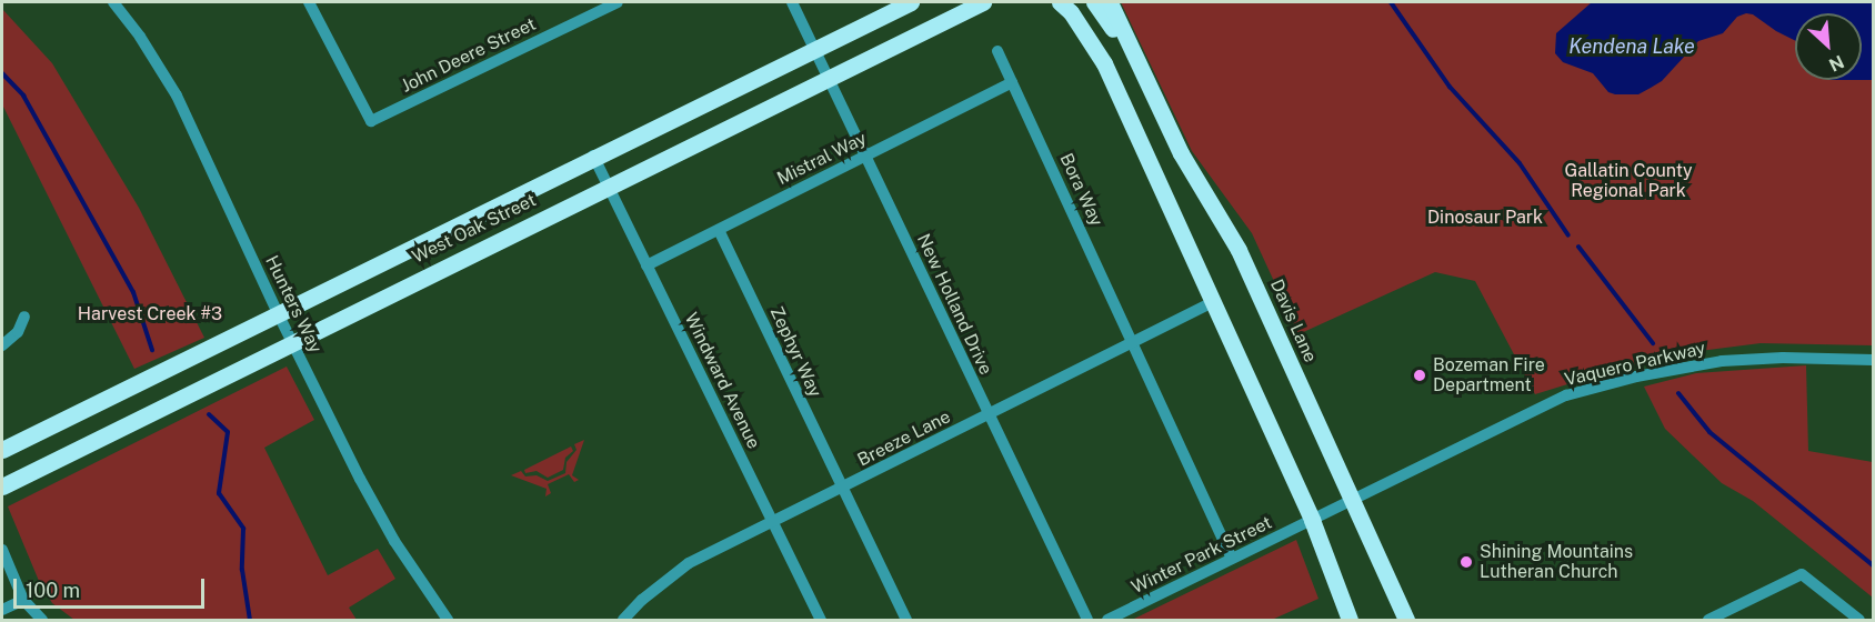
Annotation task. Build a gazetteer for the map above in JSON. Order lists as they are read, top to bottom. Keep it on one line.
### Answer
{"streets":{"main road":["West Oak Street","Davis Lane"],"street":["John Deere Street","Mistral Way","Bora Way","Hunters Way","New Holland Drive","Zephyr Way","Vaquero Parkway","Windward Avenue","Breeze Lane","Winter Park Street"]},"crossings":[["Mistral Way","Bora Way"],["Mistral Way","New Holland Drive"],["Mistral Way","Zephyr Way"],["Mistral Way","Windward Avenue"],["Bora Way","Breeze Lane"],["Bora Way","Winter Park Street"],["West Oak Street","Hunters Way"],["West Oak Street","New Holland Drive"],["West Oak Street","Windward Avenue"],["New Holland Drive","Breeze Lane"],["Davis Lane","Vaquero Parkway"],["Zephyr Way","Breeze Lane"],["Vaquero Parkway","Winter Park Street"],["Windward Avenue","Breeze Lane"]],"water":["Kendena Lake"],"parks":["Gallatin County Regional Park","Dinosaur Park","Harvest Creek #3"],"places":["Bozeman Fire Department","Shining Mountains Lutheran Church"],"scale_bar":"100 m","north":"bottom right"}
